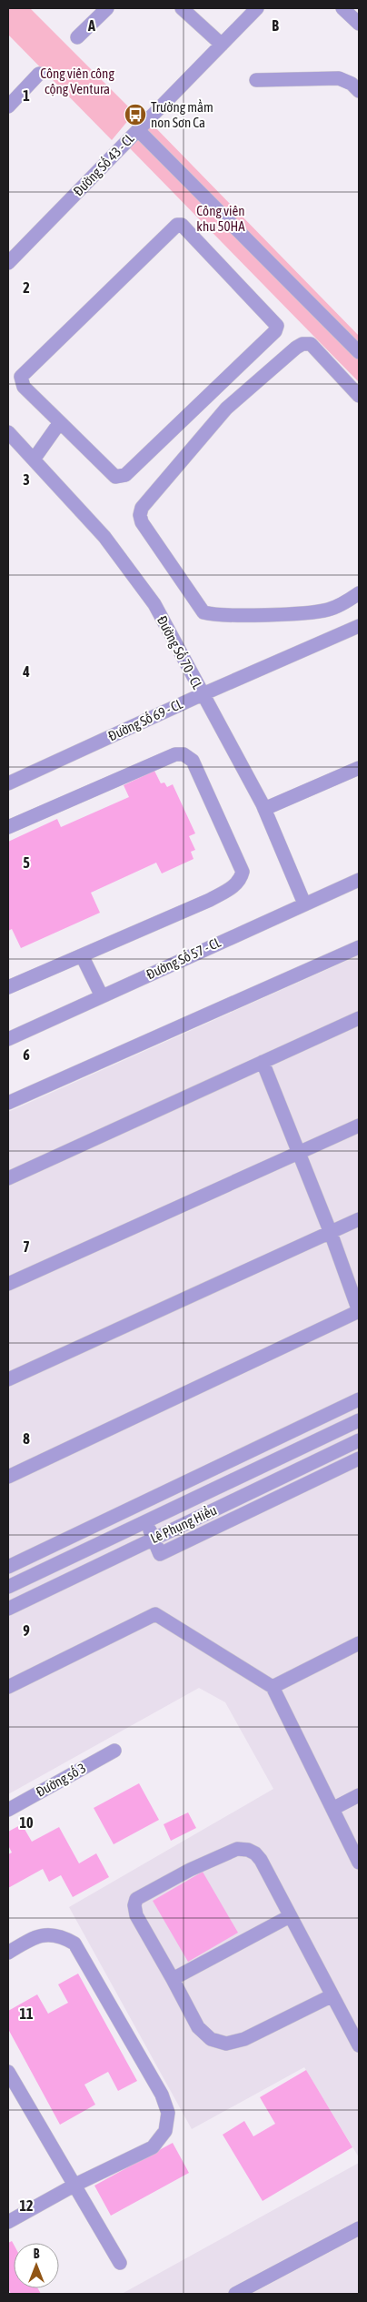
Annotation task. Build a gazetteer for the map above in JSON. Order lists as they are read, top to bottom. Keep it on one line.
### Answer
{"streets":{"street":["Đường Số 43 - CL","Đường Số 70 - CL","Đường Số 69 - CL","Đường Số 57 - CL","Lê Phụng Hiểu","Đường số 3"]},"crossings":[["Đường Số 70 - CL","Đường Số 69 - CL"],["Đường Số 70 - CL","Đường Số 57 - CL"]],"parks":["Công viên công cộng Ventura","Công viên khu 50HA"],"places":{"bus stop":["Trường mầm non Sơn Ca"]},"north":"top","grid":{"columns":["A","B"],"rows":["1","2","3","4","5","6","7","8","9","10","11","12"]}}
